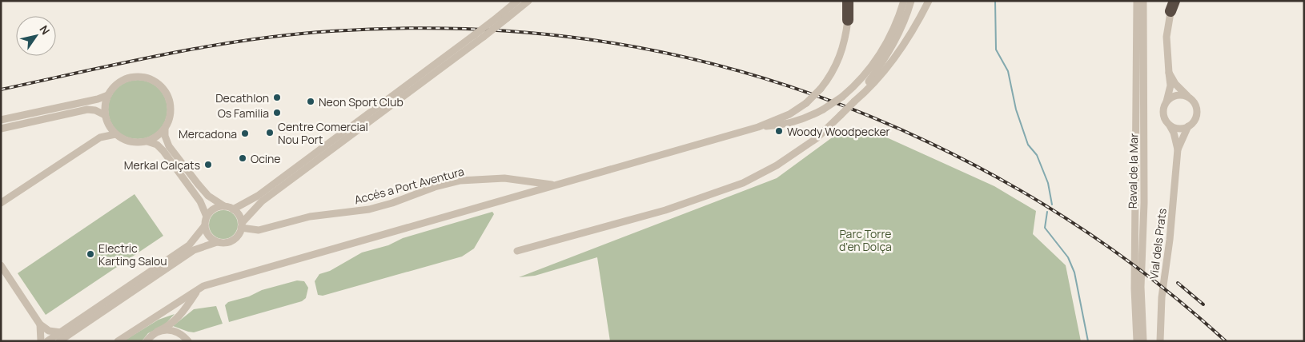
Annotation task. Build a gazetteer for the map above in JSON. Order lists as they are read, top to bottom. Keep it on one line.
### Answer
{"streets":{"street":["Raval de la Mar","Accés a Port Aventura","Vial dels Prats"]},"parks":["Parc Torre d'en Dolça"],"places":["Decathlon","Neon Sport Club","Os Familia","Woody Woodpecker","Centre Comercial Nou Port","Mercadona","Ocine","Merkal Calçats","Electric Karting Salou"],"north":"top right"}
